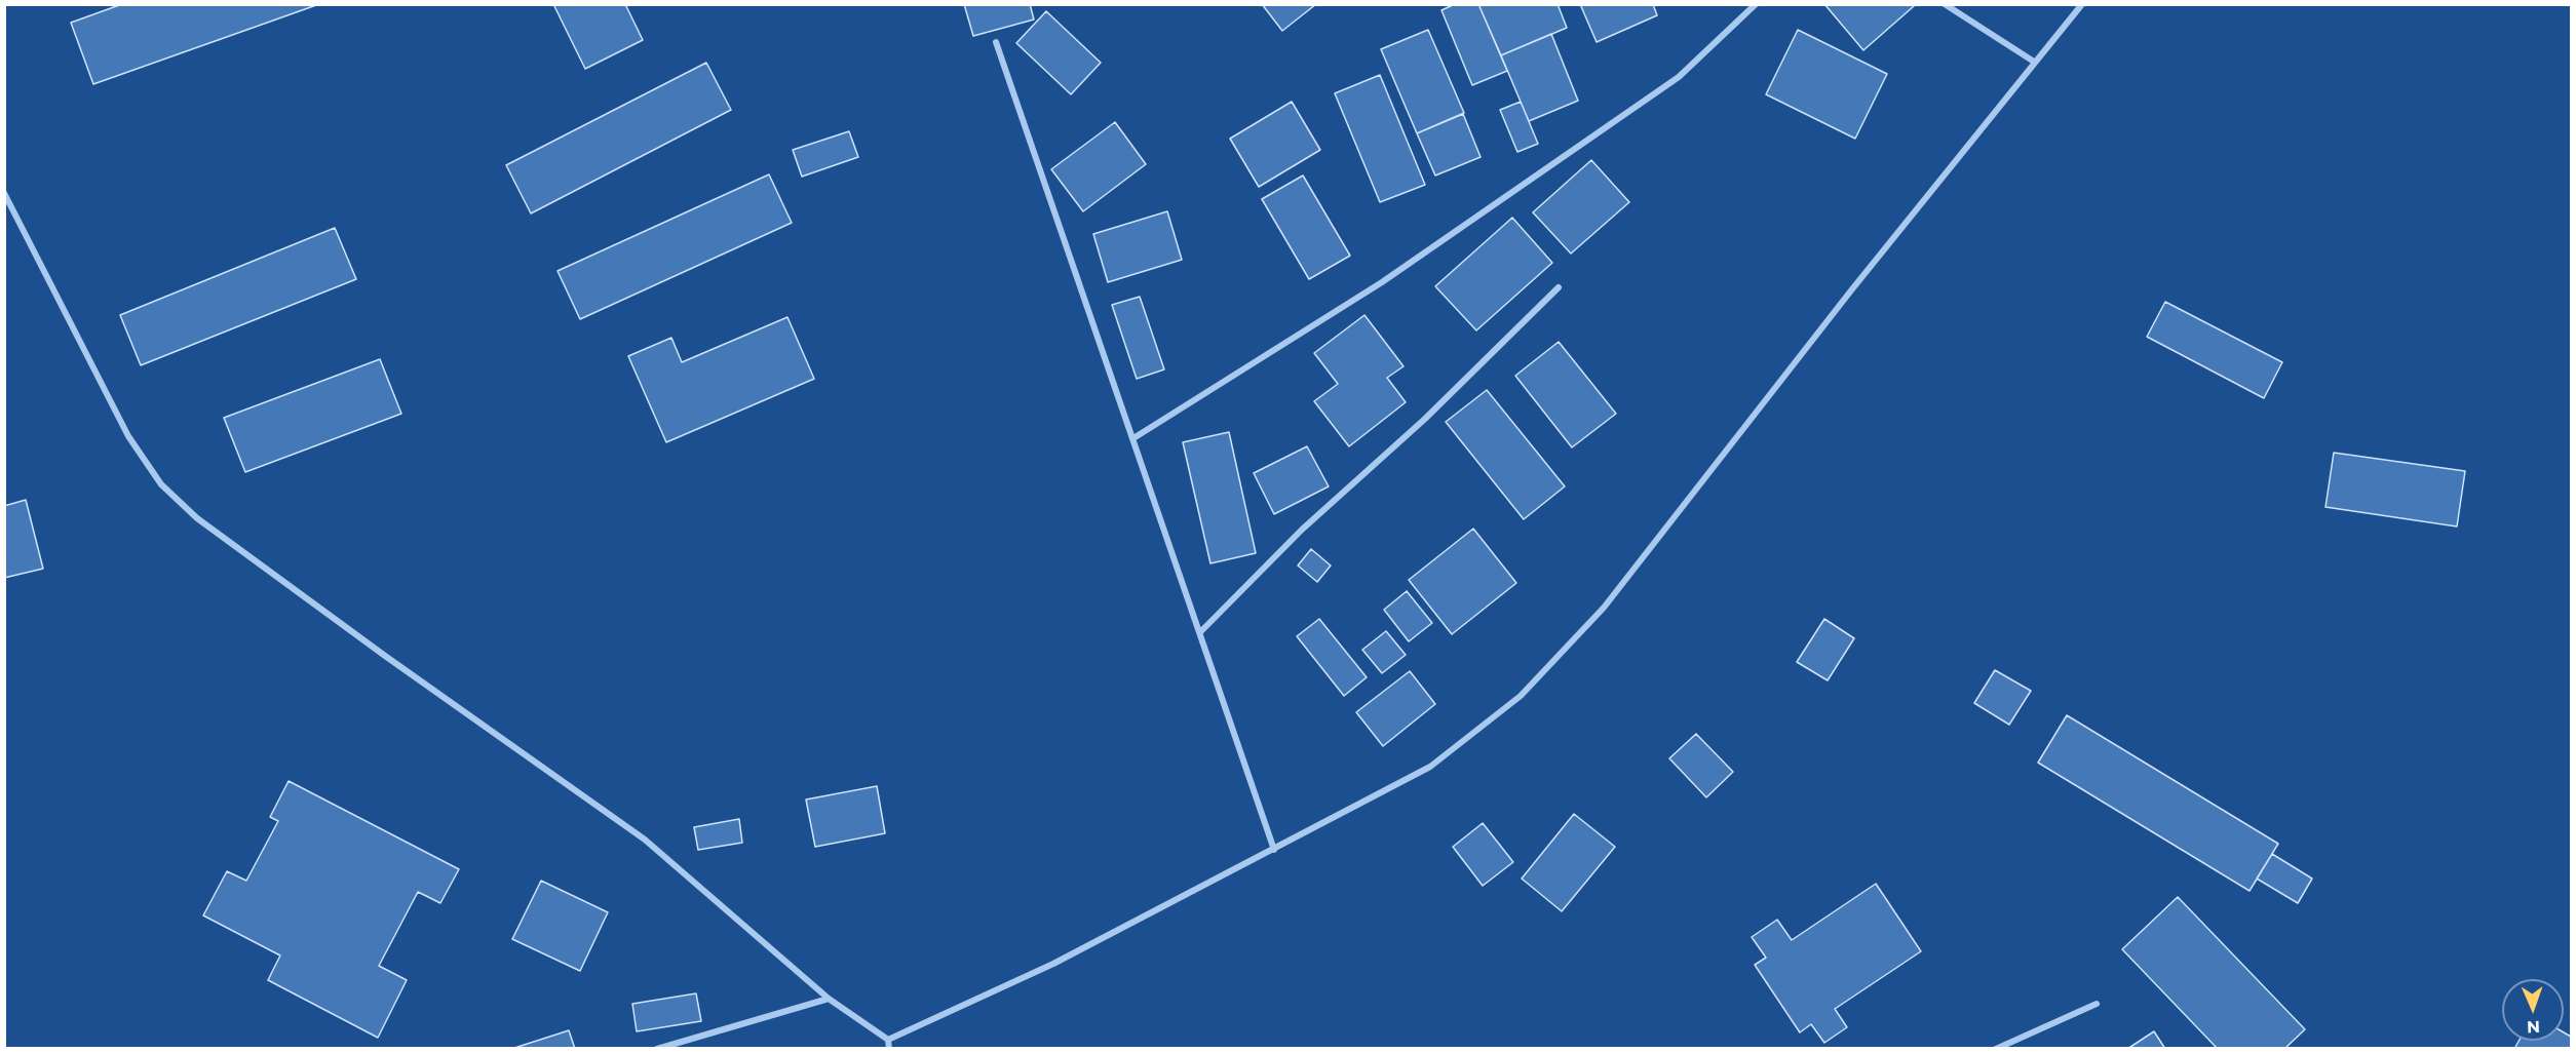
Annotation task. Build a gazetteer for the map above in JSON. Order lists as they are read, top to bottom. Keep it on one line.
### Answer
{"north":"bottom"}
